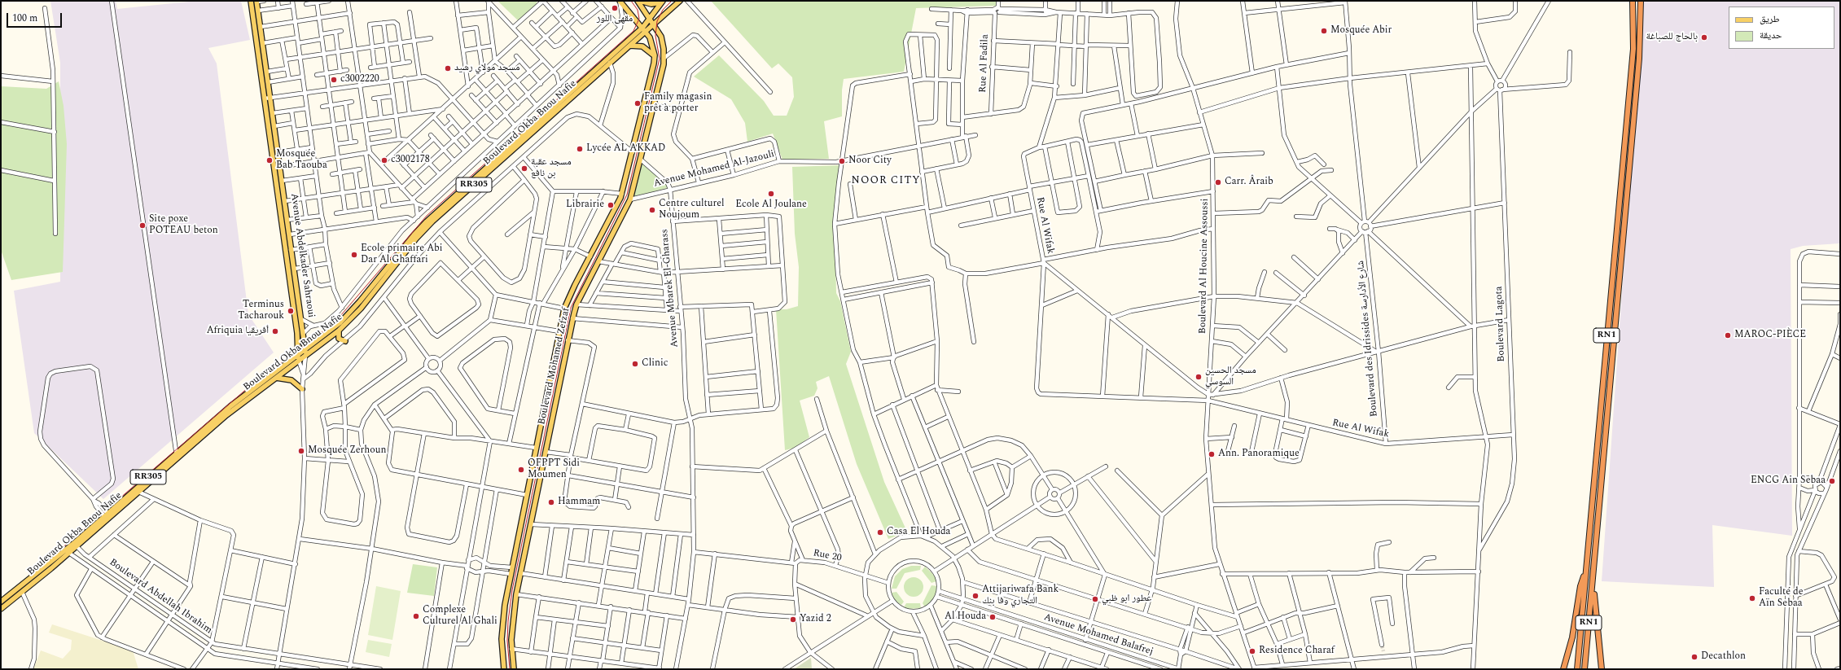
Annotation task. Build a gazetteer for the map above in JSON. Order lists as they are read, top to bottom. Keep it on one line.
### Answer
{"streets":{"highway":["RN1"],"main road":["Boulevard Okba Bnou Nafie","RR305","Avenue Abdelkader Sahraoui","Boulevard Mohamed Zefzaf"],"street":["Rue Al Fadila","Avenue Mohamed Al-Jazouli","Rue Al Wifak","Boulevard Al Houcine Assoussi","Avenue Mbarek El-Gharass","Boulevard Lagota","Boulevard des Idrissides شارع الأدارسة","Rue 20","Boulevard Abdellah Ibrahim","Avenue Mohamed Balafrej"]},"crossings":[["Boulevard Okba Bnou Nafie","Avenue Abdelkader Sahraoui"],["Boulevard Okba Bnou Nafie","Boulevard Mohamed Zefzaf"],["Boulevard Okba Bnou Nafie","Boulevard Abdellah Ibrahim"],["Avenue Mohamed Al-Jazouli","Avenue Mbarek El-Gharass"],["Avenue Mohamed Al-Jazouli","Boulevard Mohamed Zefzaf"],["Rue Al Wifak","Boulevard Al Houcine Assoussi"],["Rue Al Wifak","Boulevard Lagota"],["Rue Al Wifak","Boulevard des Idrissides شارع الأدارسة"],["Rue 20","Avenue Mohamed Balafrej"]],"districts":["NOOR CITY"],"places":["مقهى اللوز","Mosquée Abir","بالحاج للصباغة","مسجد مولاي رشيد","c3002220","Family magasin prêt à porter","Lycée AL AKKAD","Mosquée Bab Taouba","c3002178","Noor City","مسجد عقبة بن نافع","Carr. Âraib","Ecole Al Joulane","Librairie","Centre culturel Noujoum","Site poxe POTEAU beton","Ecole primaire Abi Dar Al Ghaffari","Terminus Tacharouk","Afriquia أفريقيا","MAROC-PIÈCE","Clinic","مسجد الحسين السوسي","Mosquée Zerhoun","Ann. Panoramique","OFPPT Sidi Moumen","ENCG Ain Sebaa","Hammam","Casa El Houda","Attijariwafa Bank التجاري وفا بنك","Faculté de Aïn Sebaa","عطور ابو ظبي","Complexe Culturel Al Ghali","Al Houda","Yazid 2","Residence Charaf","Decathlon"],"legend":["طريق","حديقة"],"scale_bar":"100 m"}
